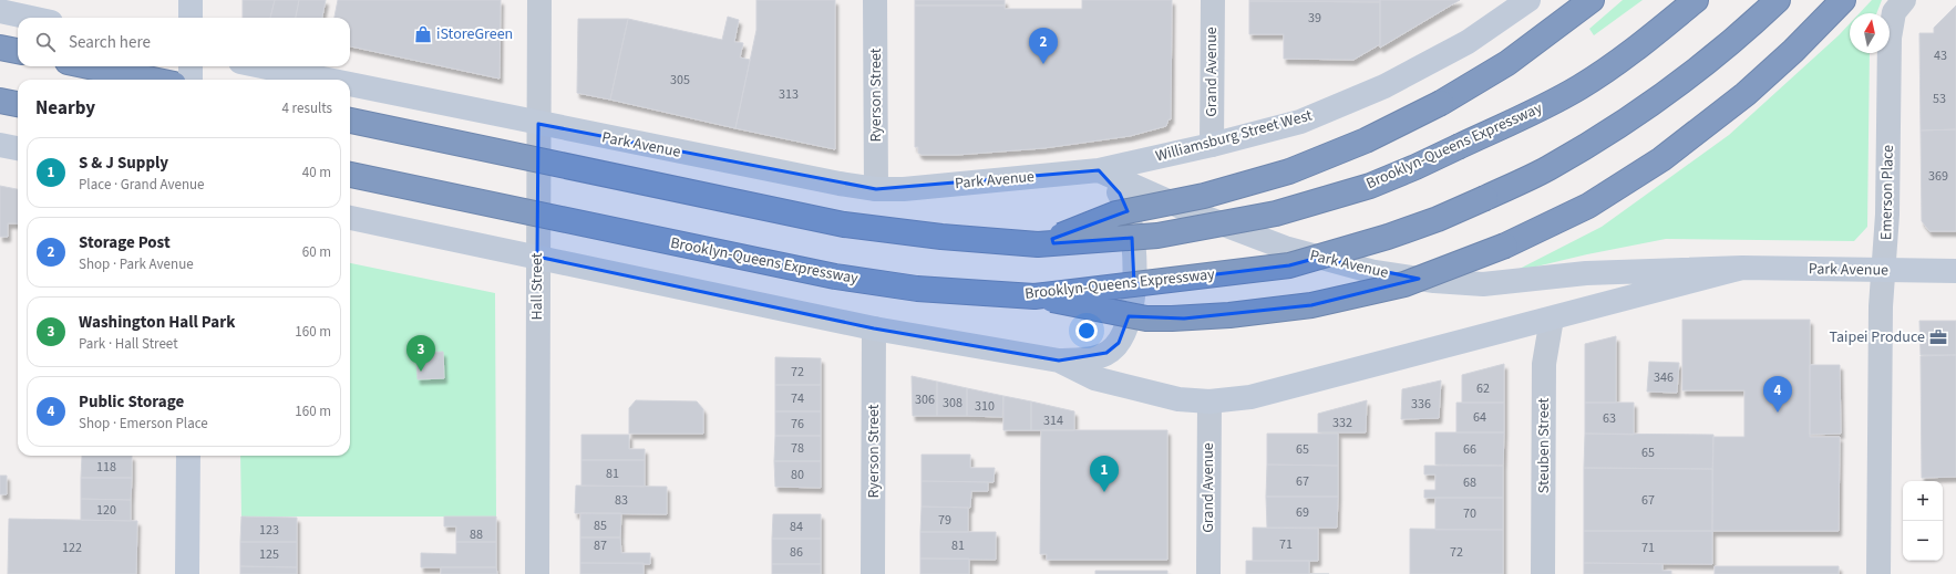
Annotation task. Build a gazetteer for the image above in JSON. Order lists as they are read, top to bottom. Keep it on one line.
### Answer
{"streets":{"highway":["Brooklyn-Queens Expressway"],"main road":["Williamsburg Street West","Park Avenue"],"street":["Grand Avenue","Ryerson Street","Emerson Place","Hall Street","Steuben Street"]},"crossings":[["Grand Avenue","Williamsburg Street West"],["Grand Avenue","Park Avenue"],["Ryerson Street","Park Avenue"],["Williamsburg Street West","Park Avenue"],["Park Avenue","Emerson Place"],["Park Avenue","Hall Street"],["Park Avenue","Steuben Street"]],"places":{"shop":["iStoreGreen"],"office":["Taipei Produce"]},"house_numbers":["39","43","305","313","53","369","72","346","62","74","306","308","336","310","64","63","314","332","76","78","65","66","65","118","81","80","67","68","83","67","120","69","70","79","85","84","123","88","71","87","81","122","71","86","72","125"],"north":"top","page":{"search":"Search here","pins":["2","3","4","1"],"heading":["Nearby","4 results"],"list":[{"mark":"1","name":"S & J Supply","note":"Place · Grand Avenue","value":"40 m"},{"mark":"2","name":"Storage Post","note":"Shop · Park Avenue","value":"60 m"},{"mark":"3","name":"Washington Hall Park","note":"Park · Hall Street","value":"160 m"},{"mark":"4","name":"Public Storage","note":"Shop · Emerson Place","value":"160 m"}],"map_buttons":["+","−"]}}
